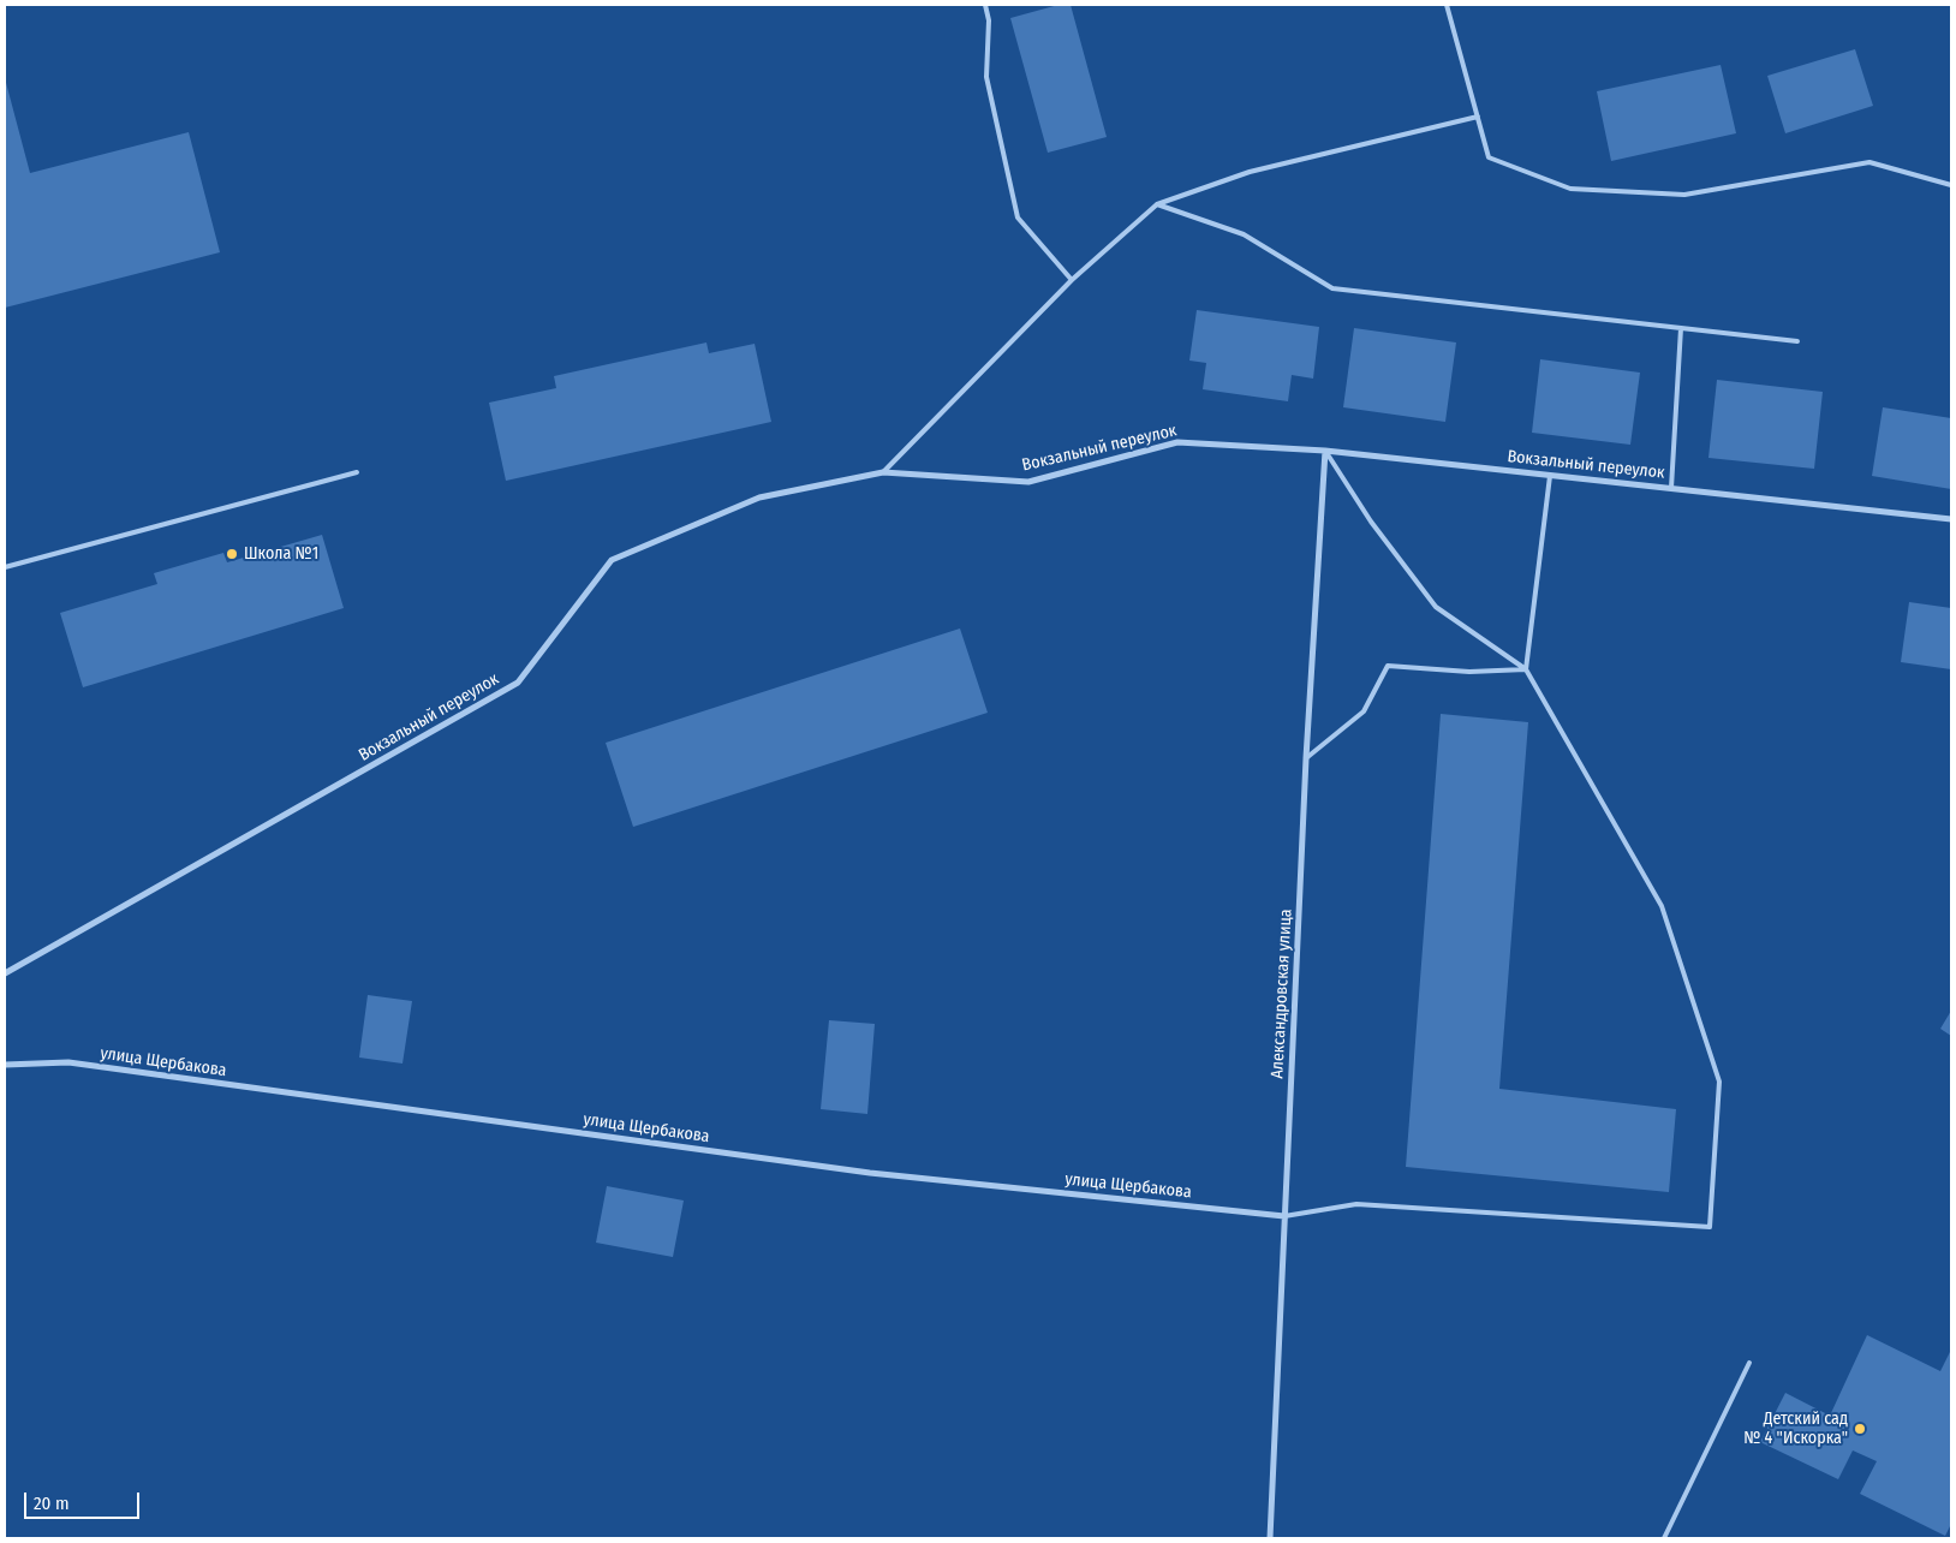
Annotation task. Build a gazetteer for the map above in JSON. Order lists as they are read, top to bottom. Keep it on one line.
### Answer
{"streets":{"street":["Вокзальный переулок","Александровская улица","улица Щербакова"]},"crossings":[["Вокзальный переулок","Александровская улица"],["Александровская улица","улица Щербакова"]],"places":["Школа №1","Детский сад № 4 \"Искорка\""],"scale_bar":"20 m"}
